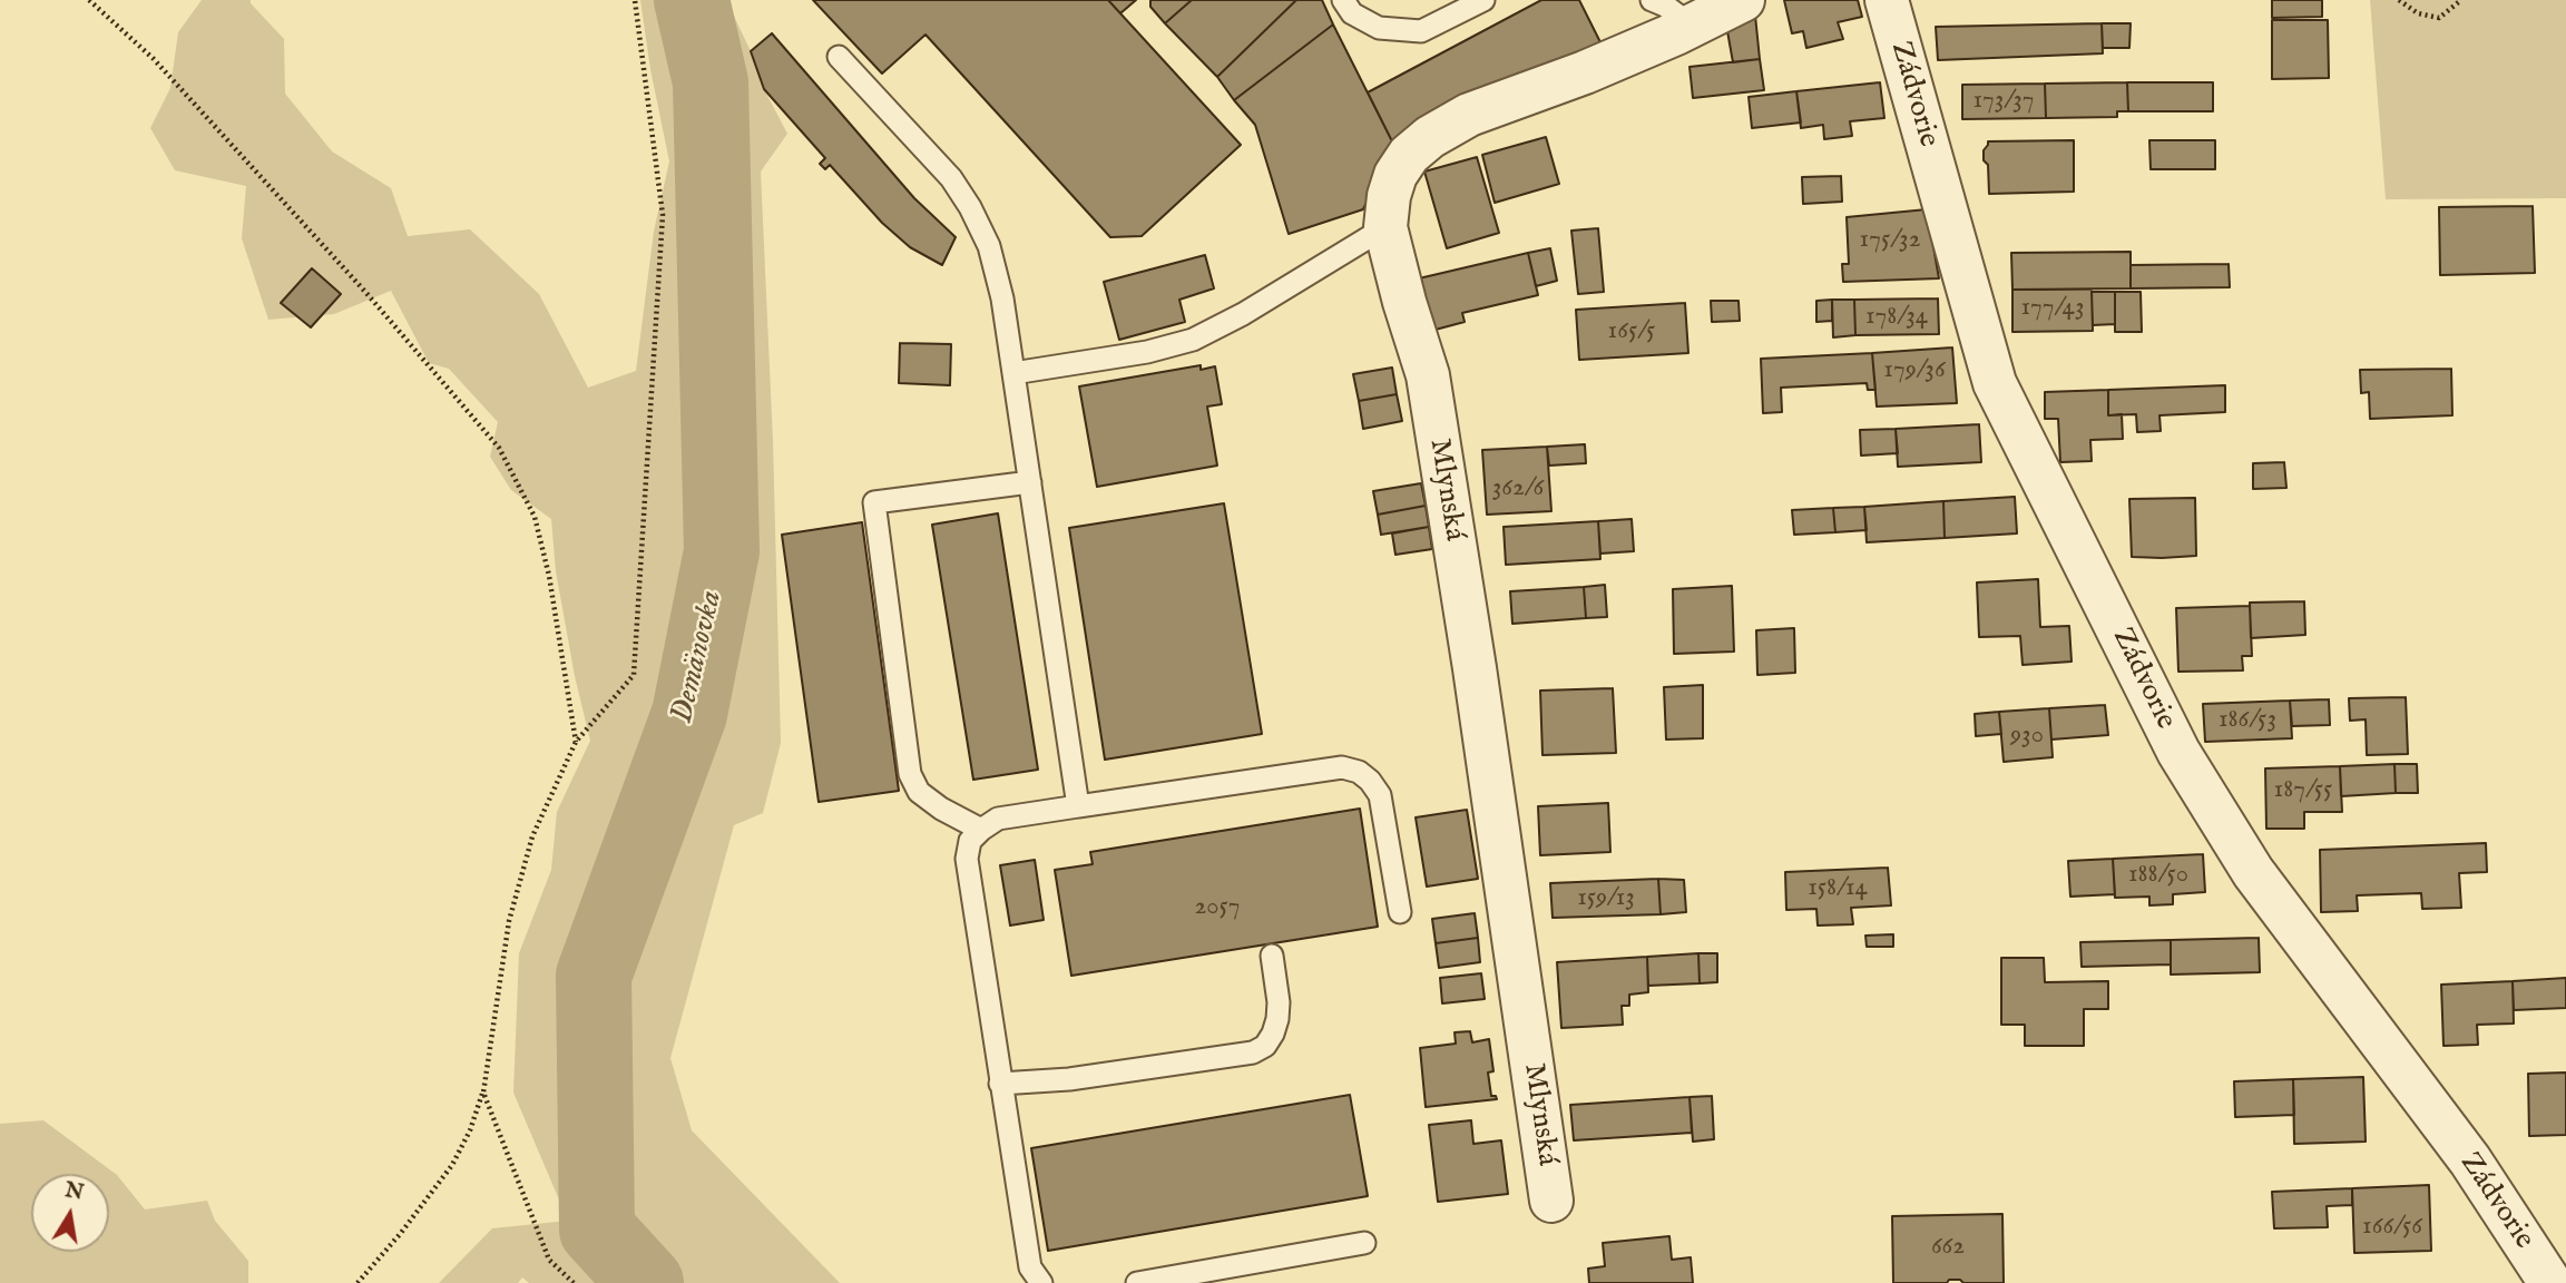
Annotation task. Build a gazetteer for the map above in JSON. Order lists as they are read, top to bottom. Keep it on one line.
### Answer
{"streets":{"street":["Zádvorie","Mlynská"]},"water":["Demänovka"],"house_numbers":["173/37","175/32","177/43","178/34","165/5","179/36","362/6","186/53","930","187/55","188/50","158/14","159/13","2057","166/56","662"],"north":"top"}
